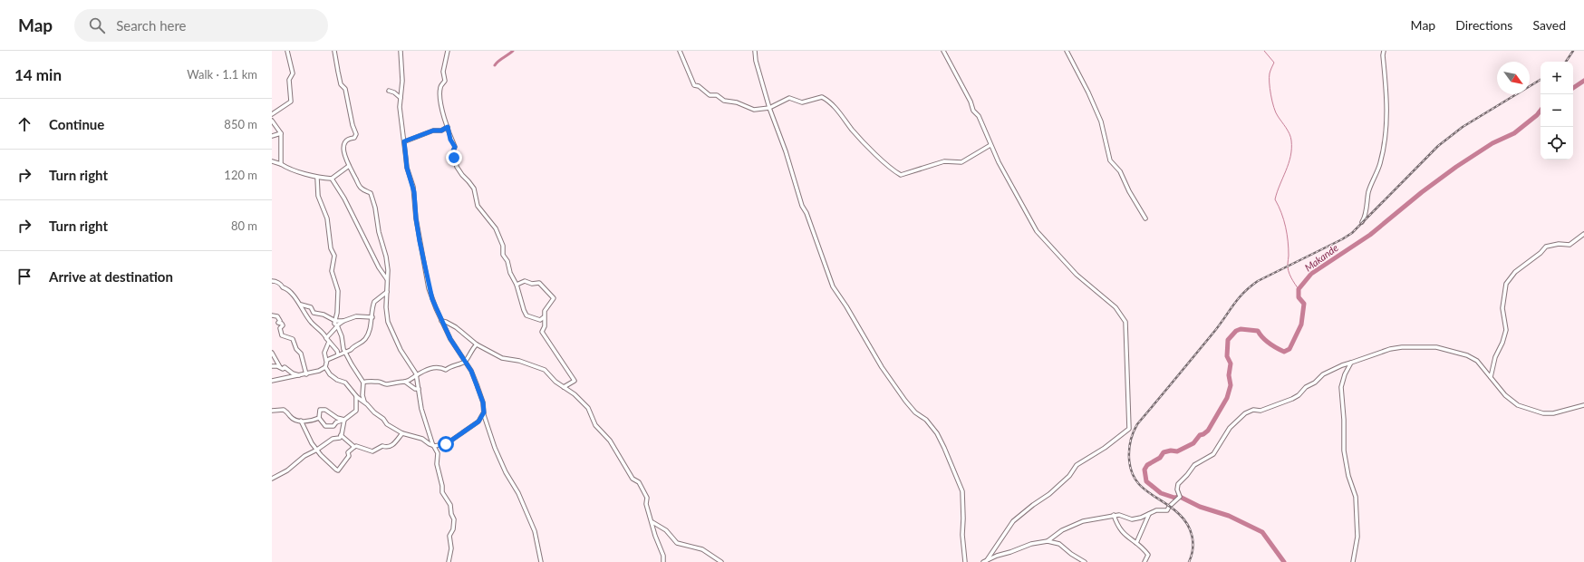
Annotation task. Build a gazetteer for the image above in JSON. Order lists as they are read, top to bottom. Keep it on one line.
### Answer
{"water":["Makande"],"north":"bottom right","page":{"header":"Map","search":"Search here","nav":["Map","Directions","Saved"],"heading":["14 min","Walk · 1.1 km"],"map_buttons":["+","−"],"list":[["Continue","850 m"],["Turn right","120 m"],["Turn right","80 m"],"Arrive at destination"]}}
